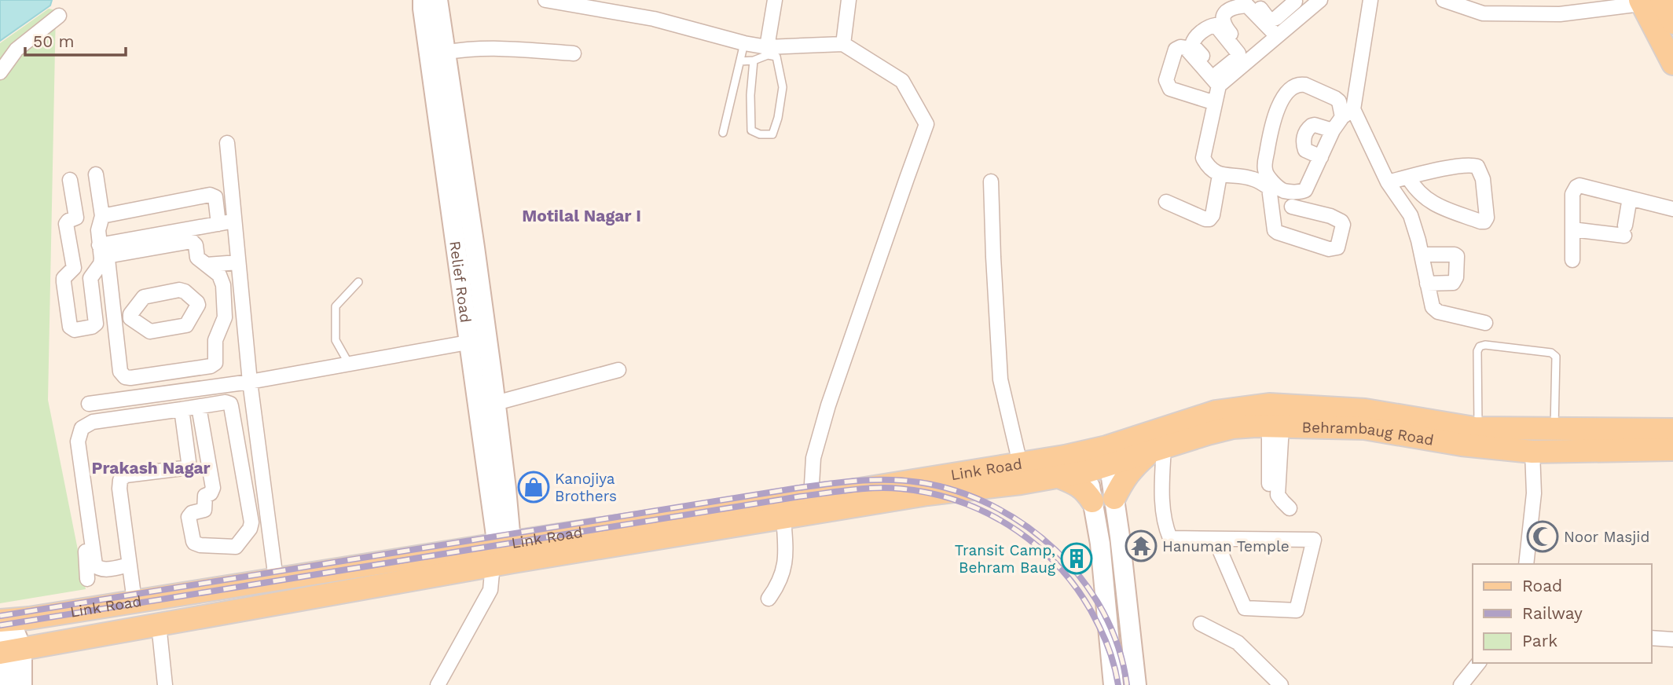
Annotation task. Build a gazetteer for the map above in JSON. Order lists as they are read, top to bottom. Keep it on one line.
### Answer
{"streets":{"main road":["Behrambaug Road","Link Road"],"street":["Relief Road"]},"crossings":[["Relief Road","Link Road"]],"districts":["Motilal Nagar I","Prakash Nagar"],"places":{"shop":["Kanojiya Brothers"],"mosque":["Noor Masjid"],"temple":["Hanuman Temple"],"building":["Transit Camp, Behram Baug"]},"legend":["Road","Railway","Park"],"scale_bar":"50 m"}
